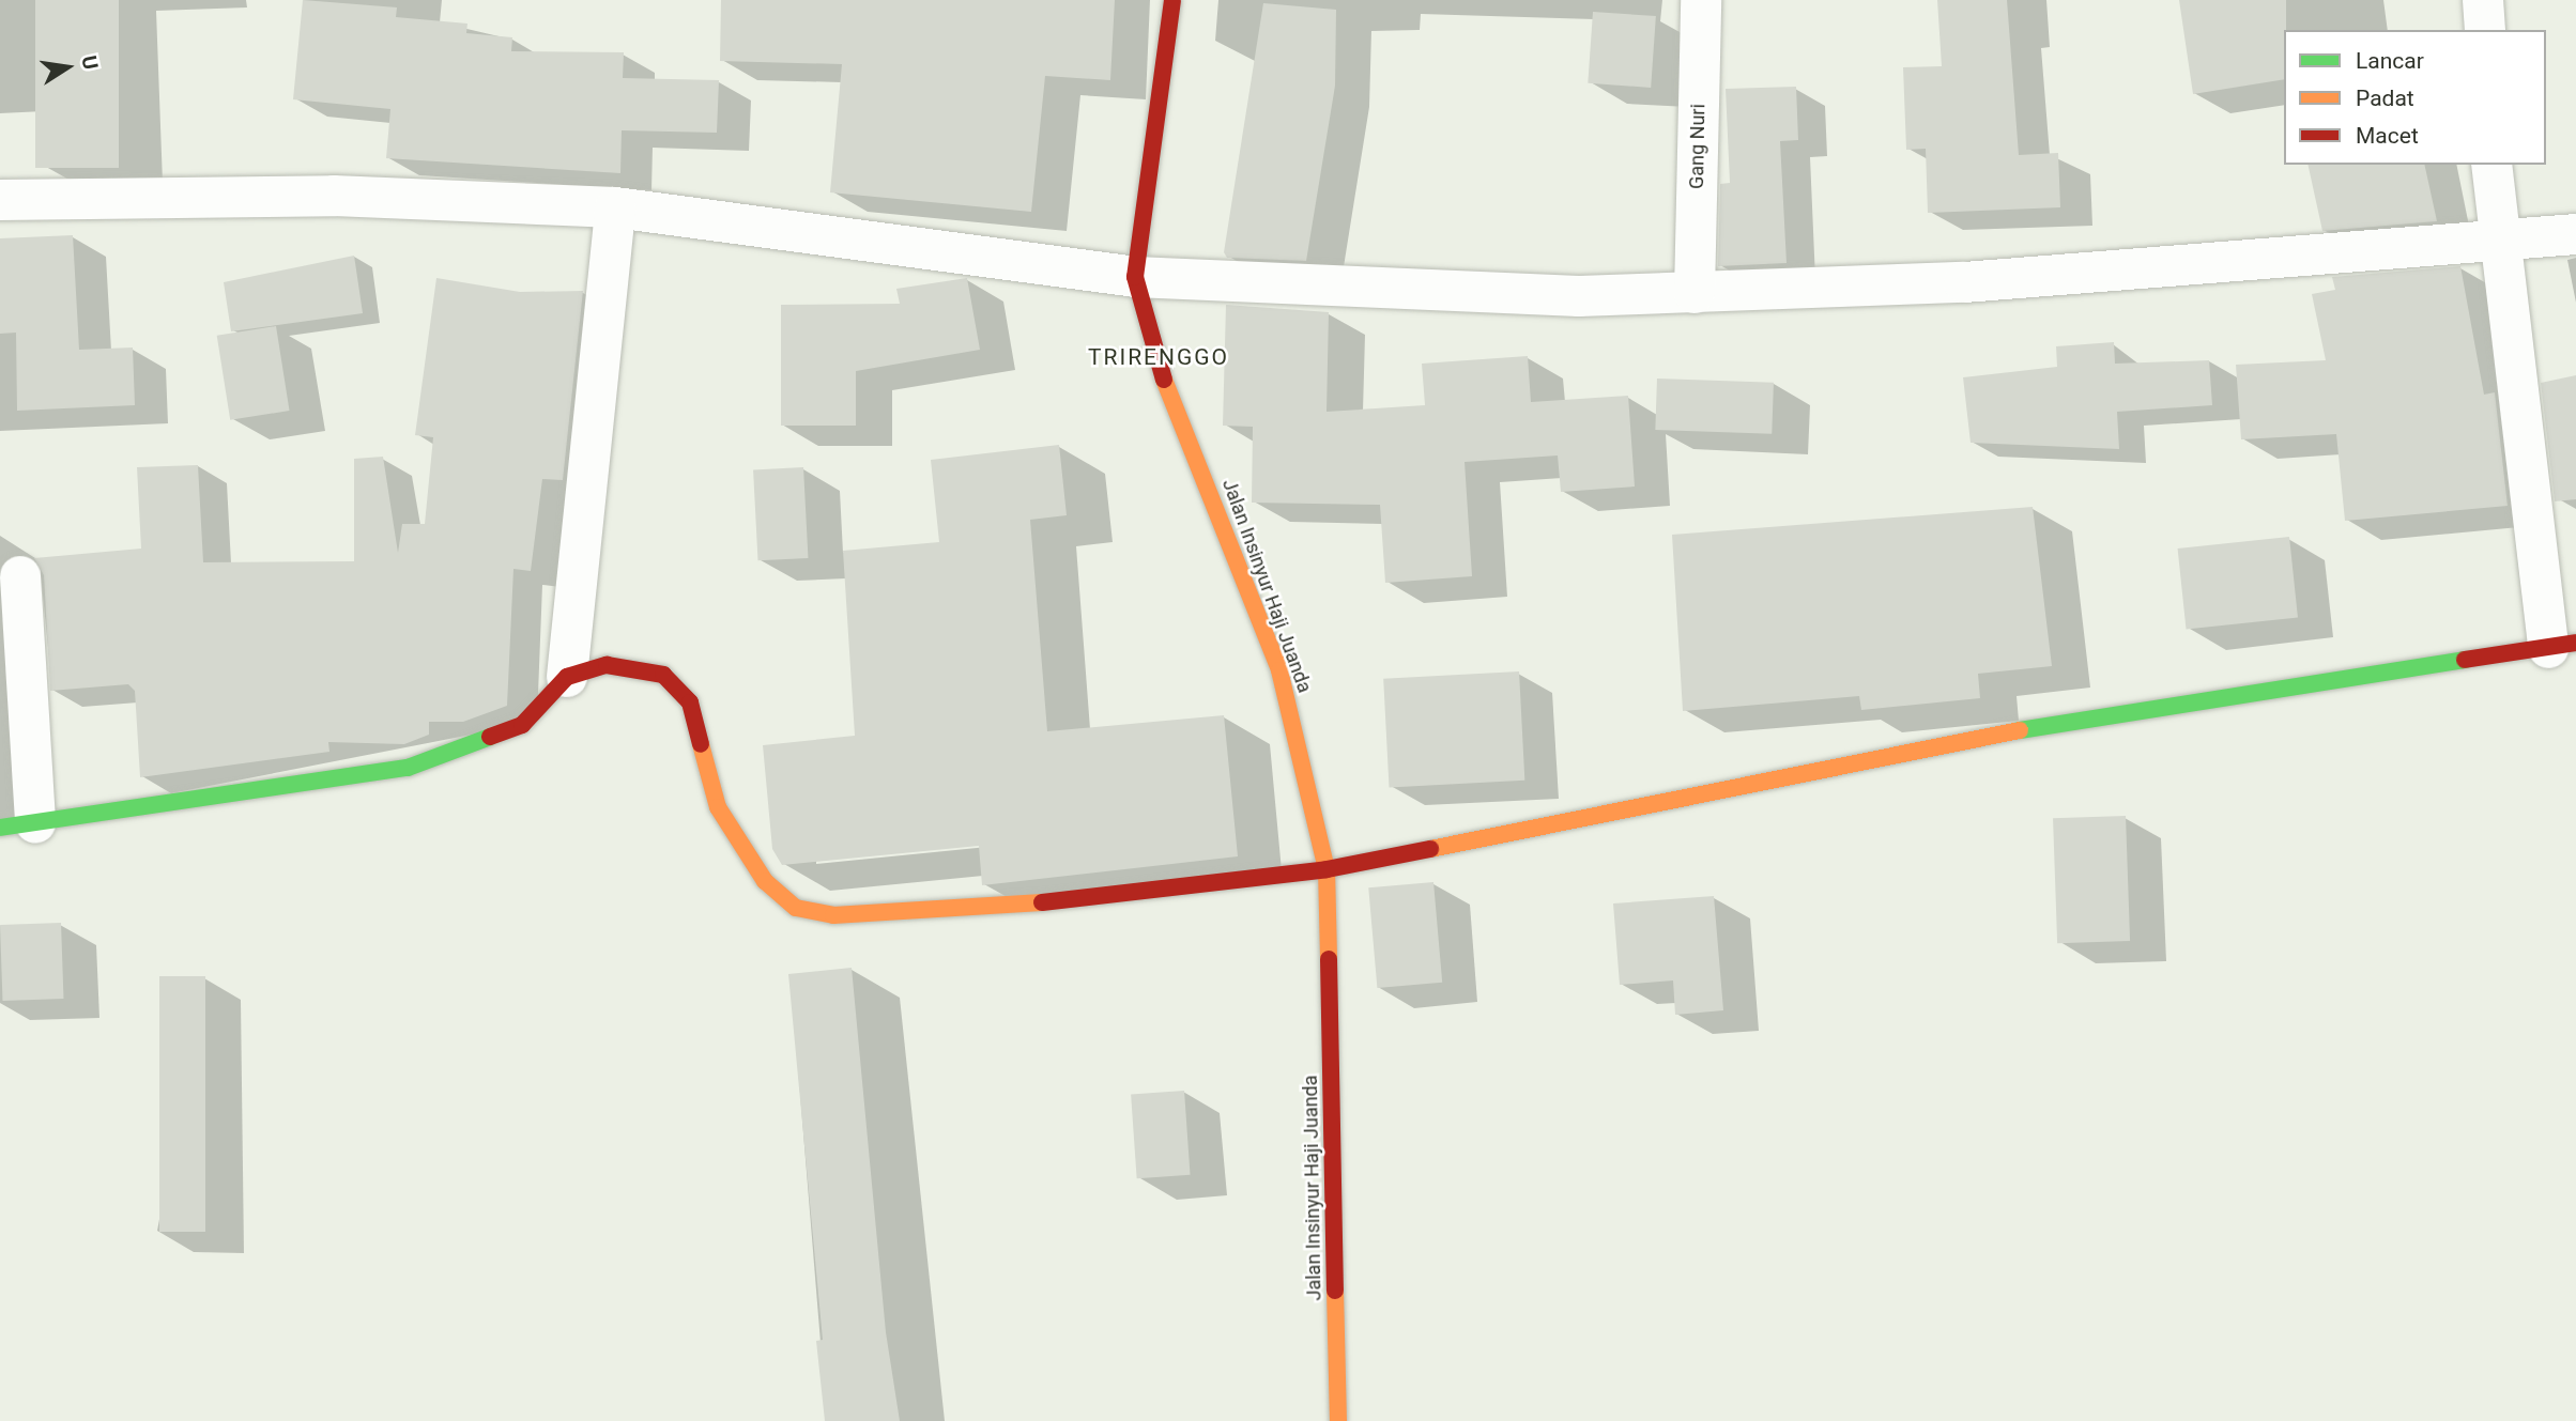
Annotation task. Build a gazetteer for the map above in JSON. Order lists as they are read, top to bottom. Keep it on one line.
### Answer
{"streets":{"street":["Gang Nuri","Jalan Insinyur Haji Juanda"]},"districts":["TRIRENGGO"],"legend":["Lancar","Padat","Macet"],"north":"right"}
